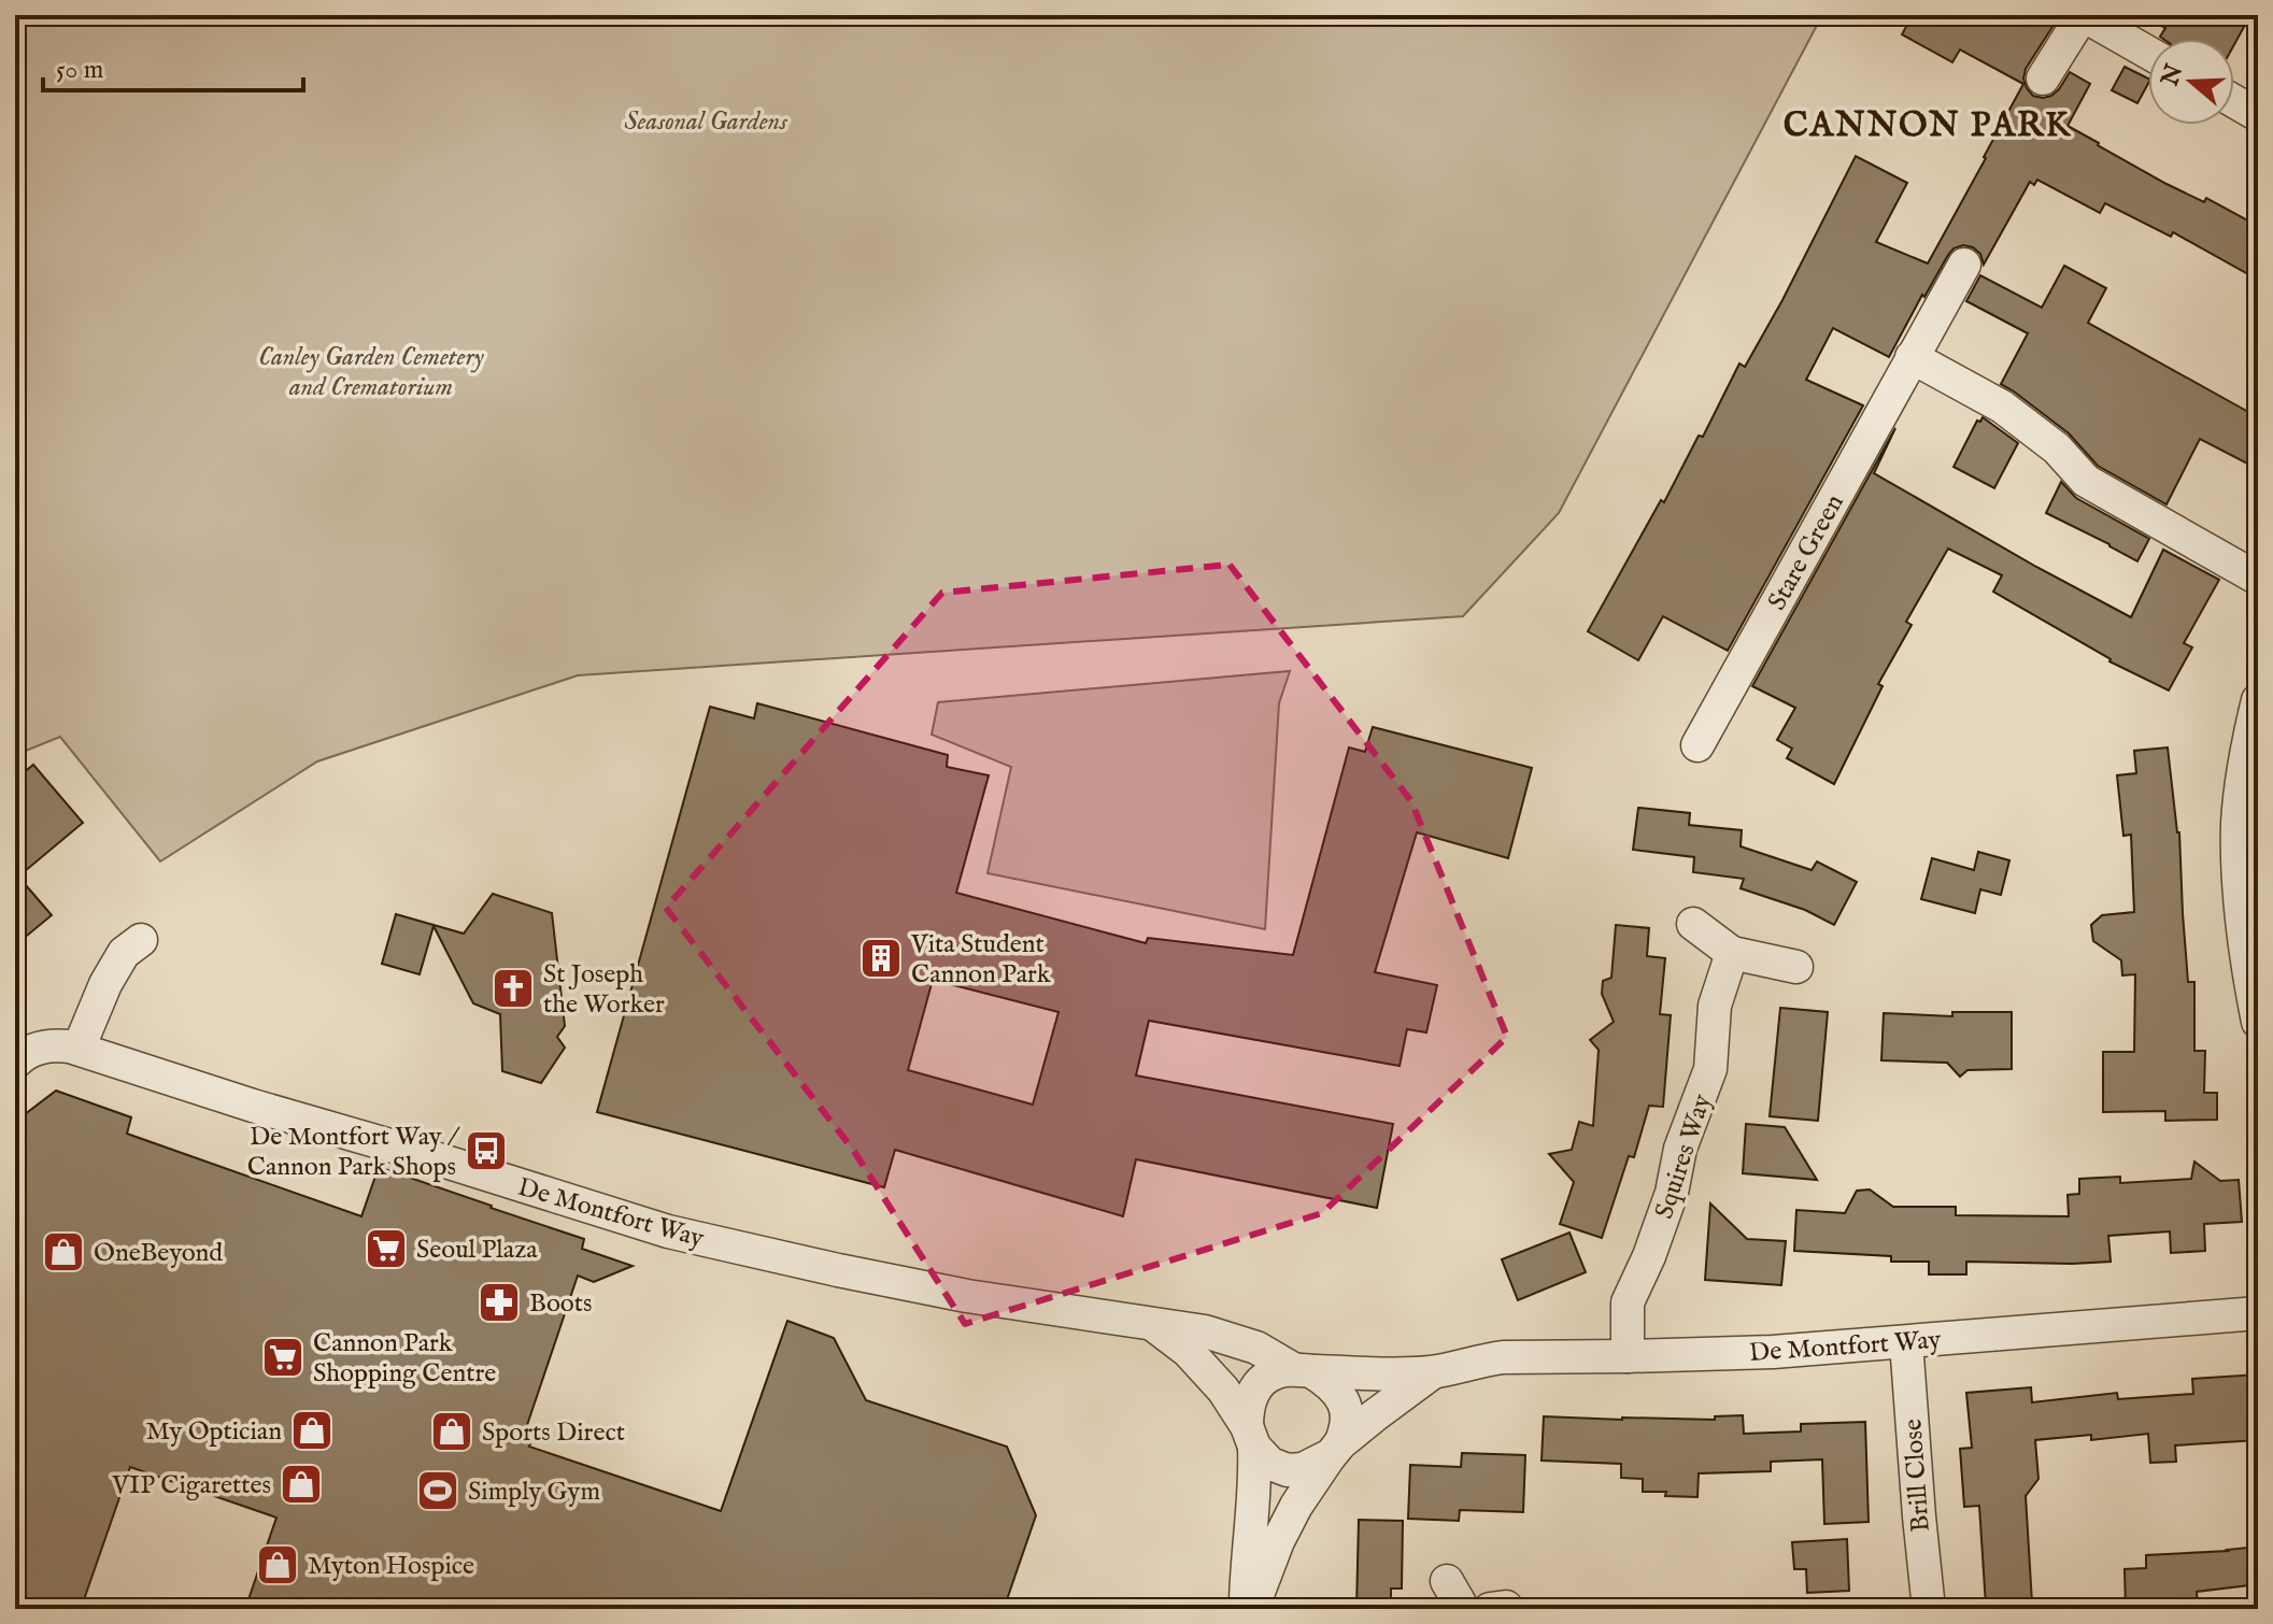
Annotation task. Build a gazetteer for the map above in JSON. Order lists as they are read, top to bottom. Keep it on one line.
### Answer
{"streets":{"street":["Stare Green","Squires Way","De Montfort Way","Brill Close"]},"crossings":[["Squires Way","De Montfort Way"],["De Montfort Way","Brill Close"]],"districts":["CANNON PARK"],"parks":["Seasonal Gardens","Canley Garden Cemetery and Crematorium"],"places":{"building":["Vita Student Cannon Park"],"church":["St Joseph the Worker"],"bus stop":["De Montfort Way / Cannon Park Shops"],"supermarket":["Seoul Plaza","Cannon Park Shopping Centre"],"shop":["OneBeyond","My Optician","Sports Direct","VIP Cigarettes","Myton Hospice"],"pharmacy":["Boots"],"sports":["Simply Gym"]},"scale_bar":"50 m","north":"left"}
